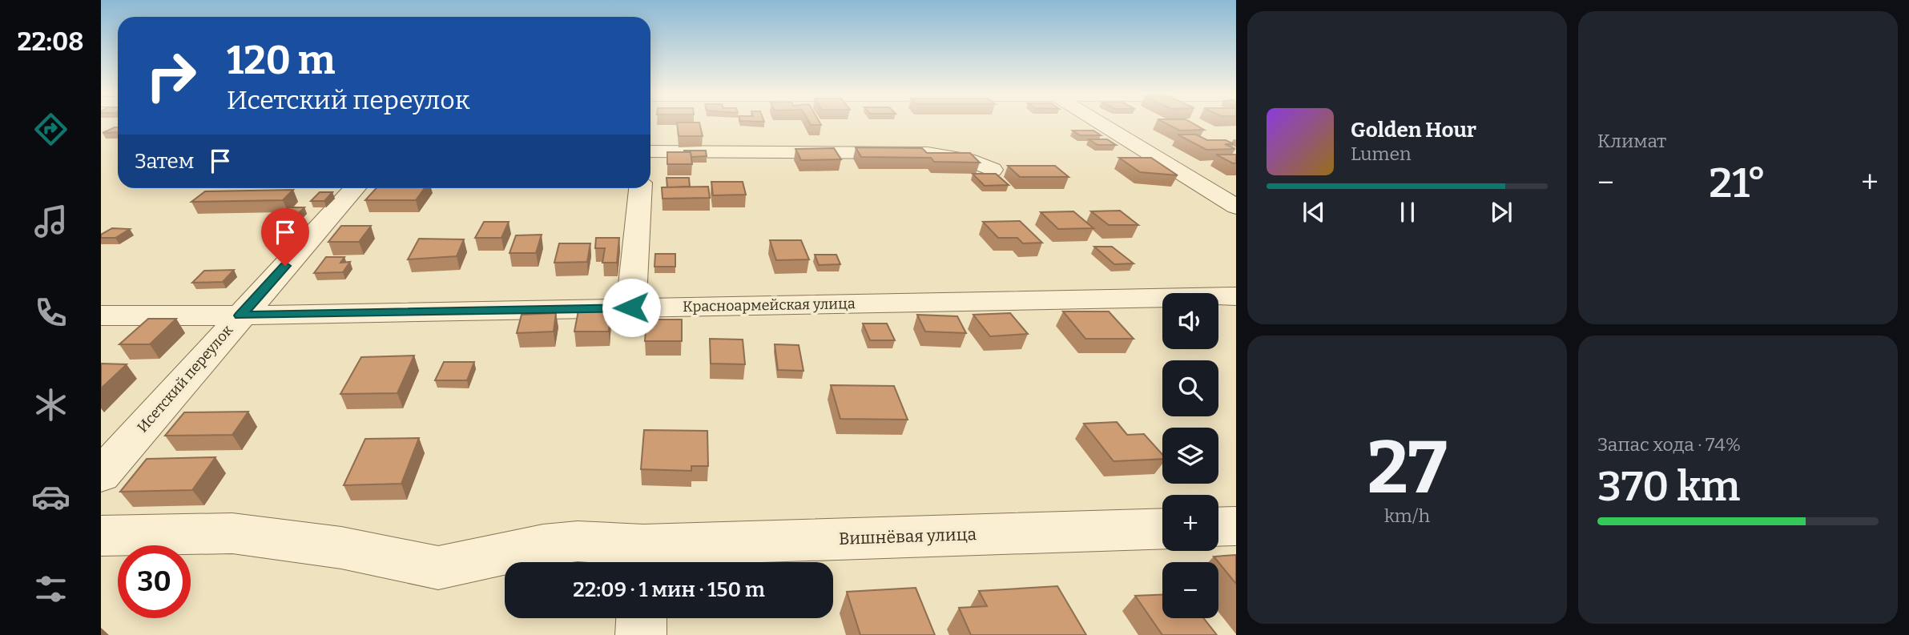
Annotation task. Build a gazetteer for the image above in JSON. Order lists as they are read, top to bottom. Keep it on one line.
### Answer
{"streets":{"street":["Красноармейская улица","Исетский переулок","Вишнёвая улица"]},"crossings":[["Красноармейская улица","Исетский переулок"]],"page":{"tabs":"22:08","tile":["Климат",["27","km/h"],["Запас хода · 74%","370 km"]],"turn":["120 m","Исетский переулок"],"song":["Golden Hour","Lumen"],"then":"Затем","heat":["−","21°","+"],"map_buttons":["+","−"],"limit":"30","trip":"22:09 · 1 мин · 150 m"}}
